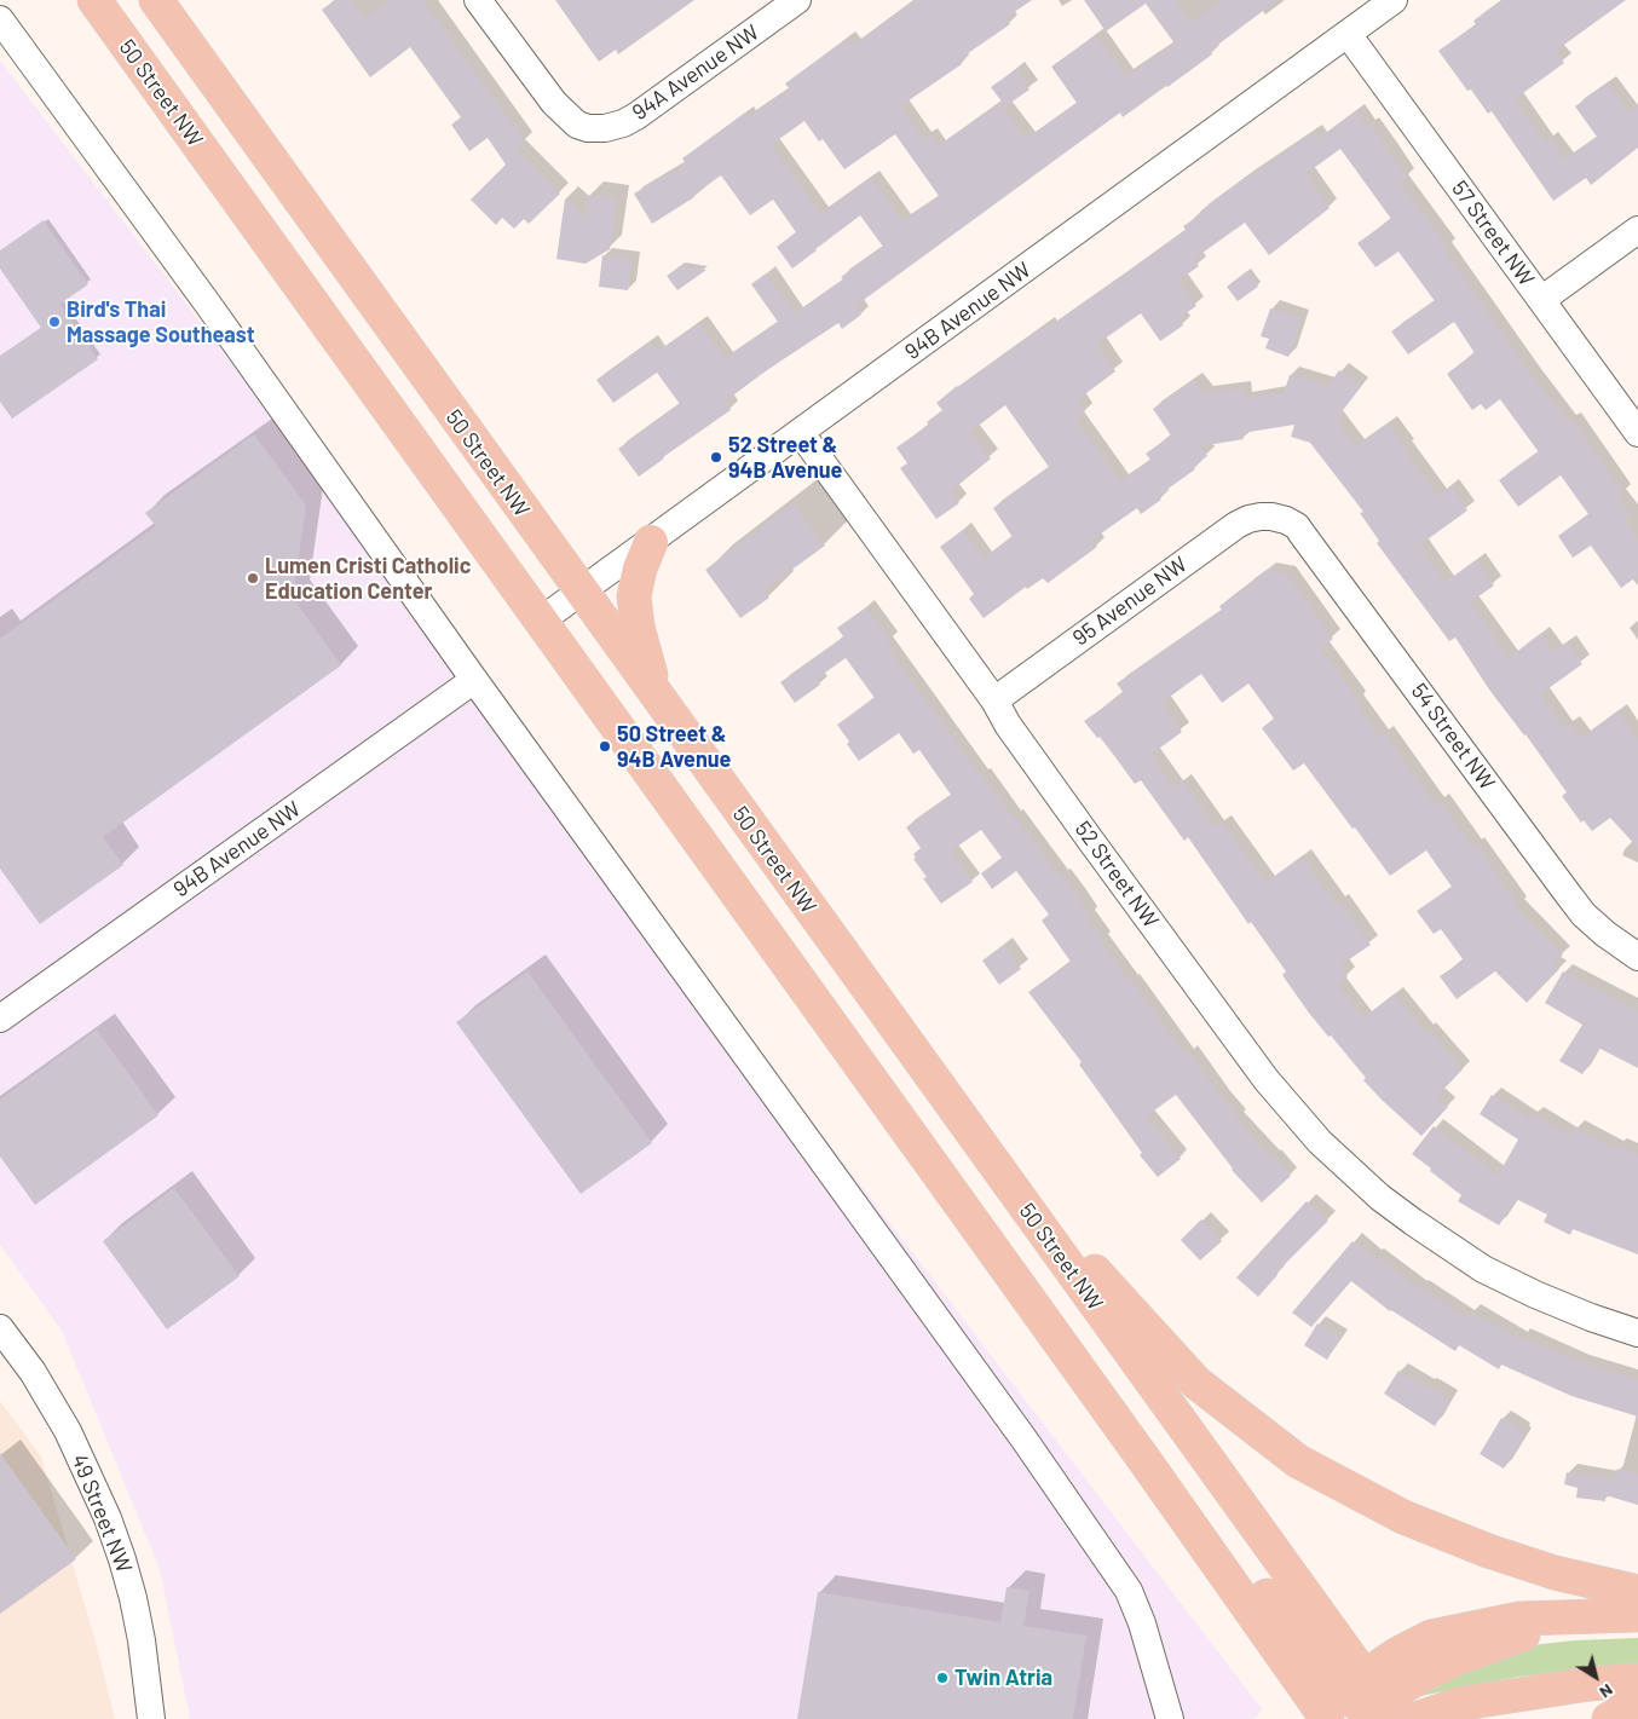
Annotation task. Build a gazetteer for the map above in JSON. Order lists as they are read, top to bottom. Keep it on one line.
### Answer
{"streets":{"main road":["50 Street NW"],"street":["94A Avenue NW","57 Street NW","94B Avenue NW","95 Avenue NW","54 Street NW","52 Street NW","49 Street NW"]},"crossings":[["50 Street NW","94B Avenue NW"],["57 Street NW","94B Avenue NW"],["94B Avenue NW","52 Street NW"],["95 Avenue NW","54 Street NW"],["95 Avenue NW","52 Street NW"]],"places":["Bird's Thai Massage Southeast","52 Street & 94B Avenue","Lumen Cristi Catholic Education Center","50 Street & 94B Avenue","Twin Atria"],"north":"bottom right"}
